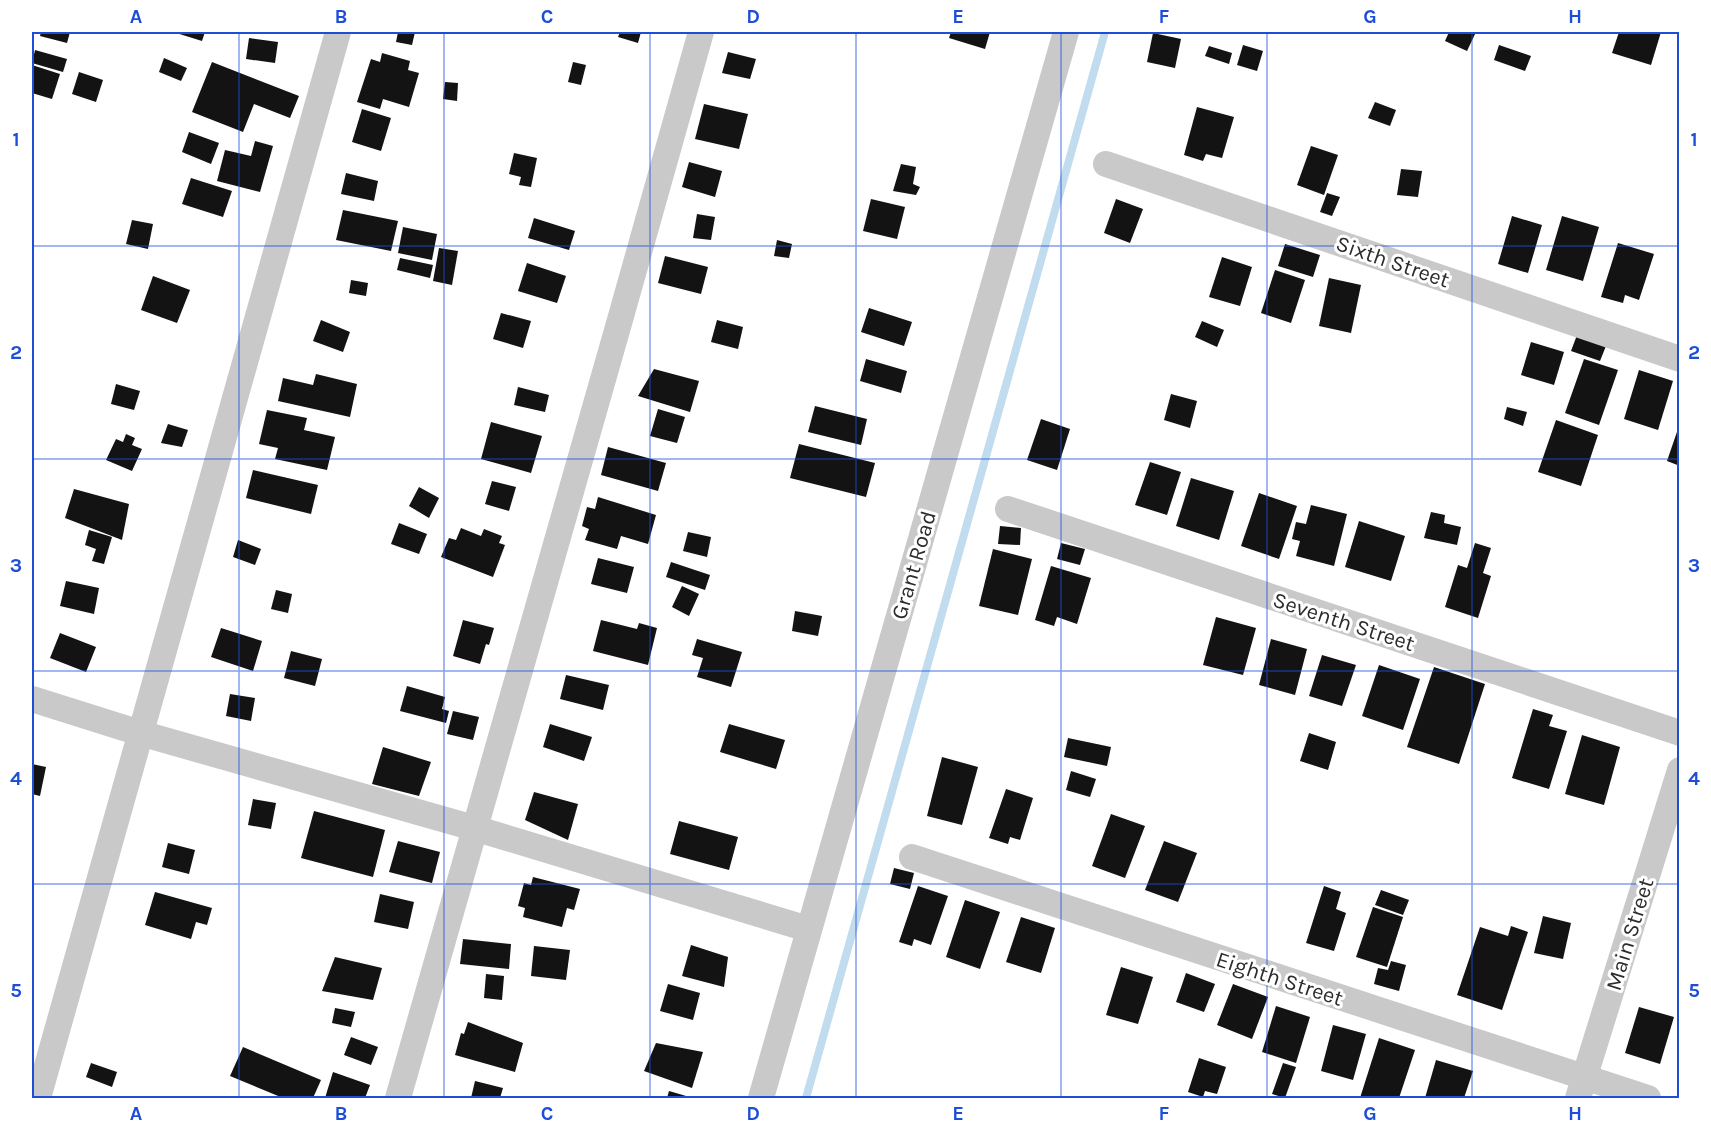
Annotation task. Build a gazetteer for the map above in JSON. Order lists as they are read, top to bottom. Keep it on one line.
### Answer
{"streets":{"street":["Sixth Street","Grant Road","Seventh Street","Main Street","Eighth Street"]},"crossings":[["Main Street","Eighth Street"]],"grid":{"columns":["A","B","C","D","E","F","G","H"],"rows":["1","2","3","4","5"]}}
